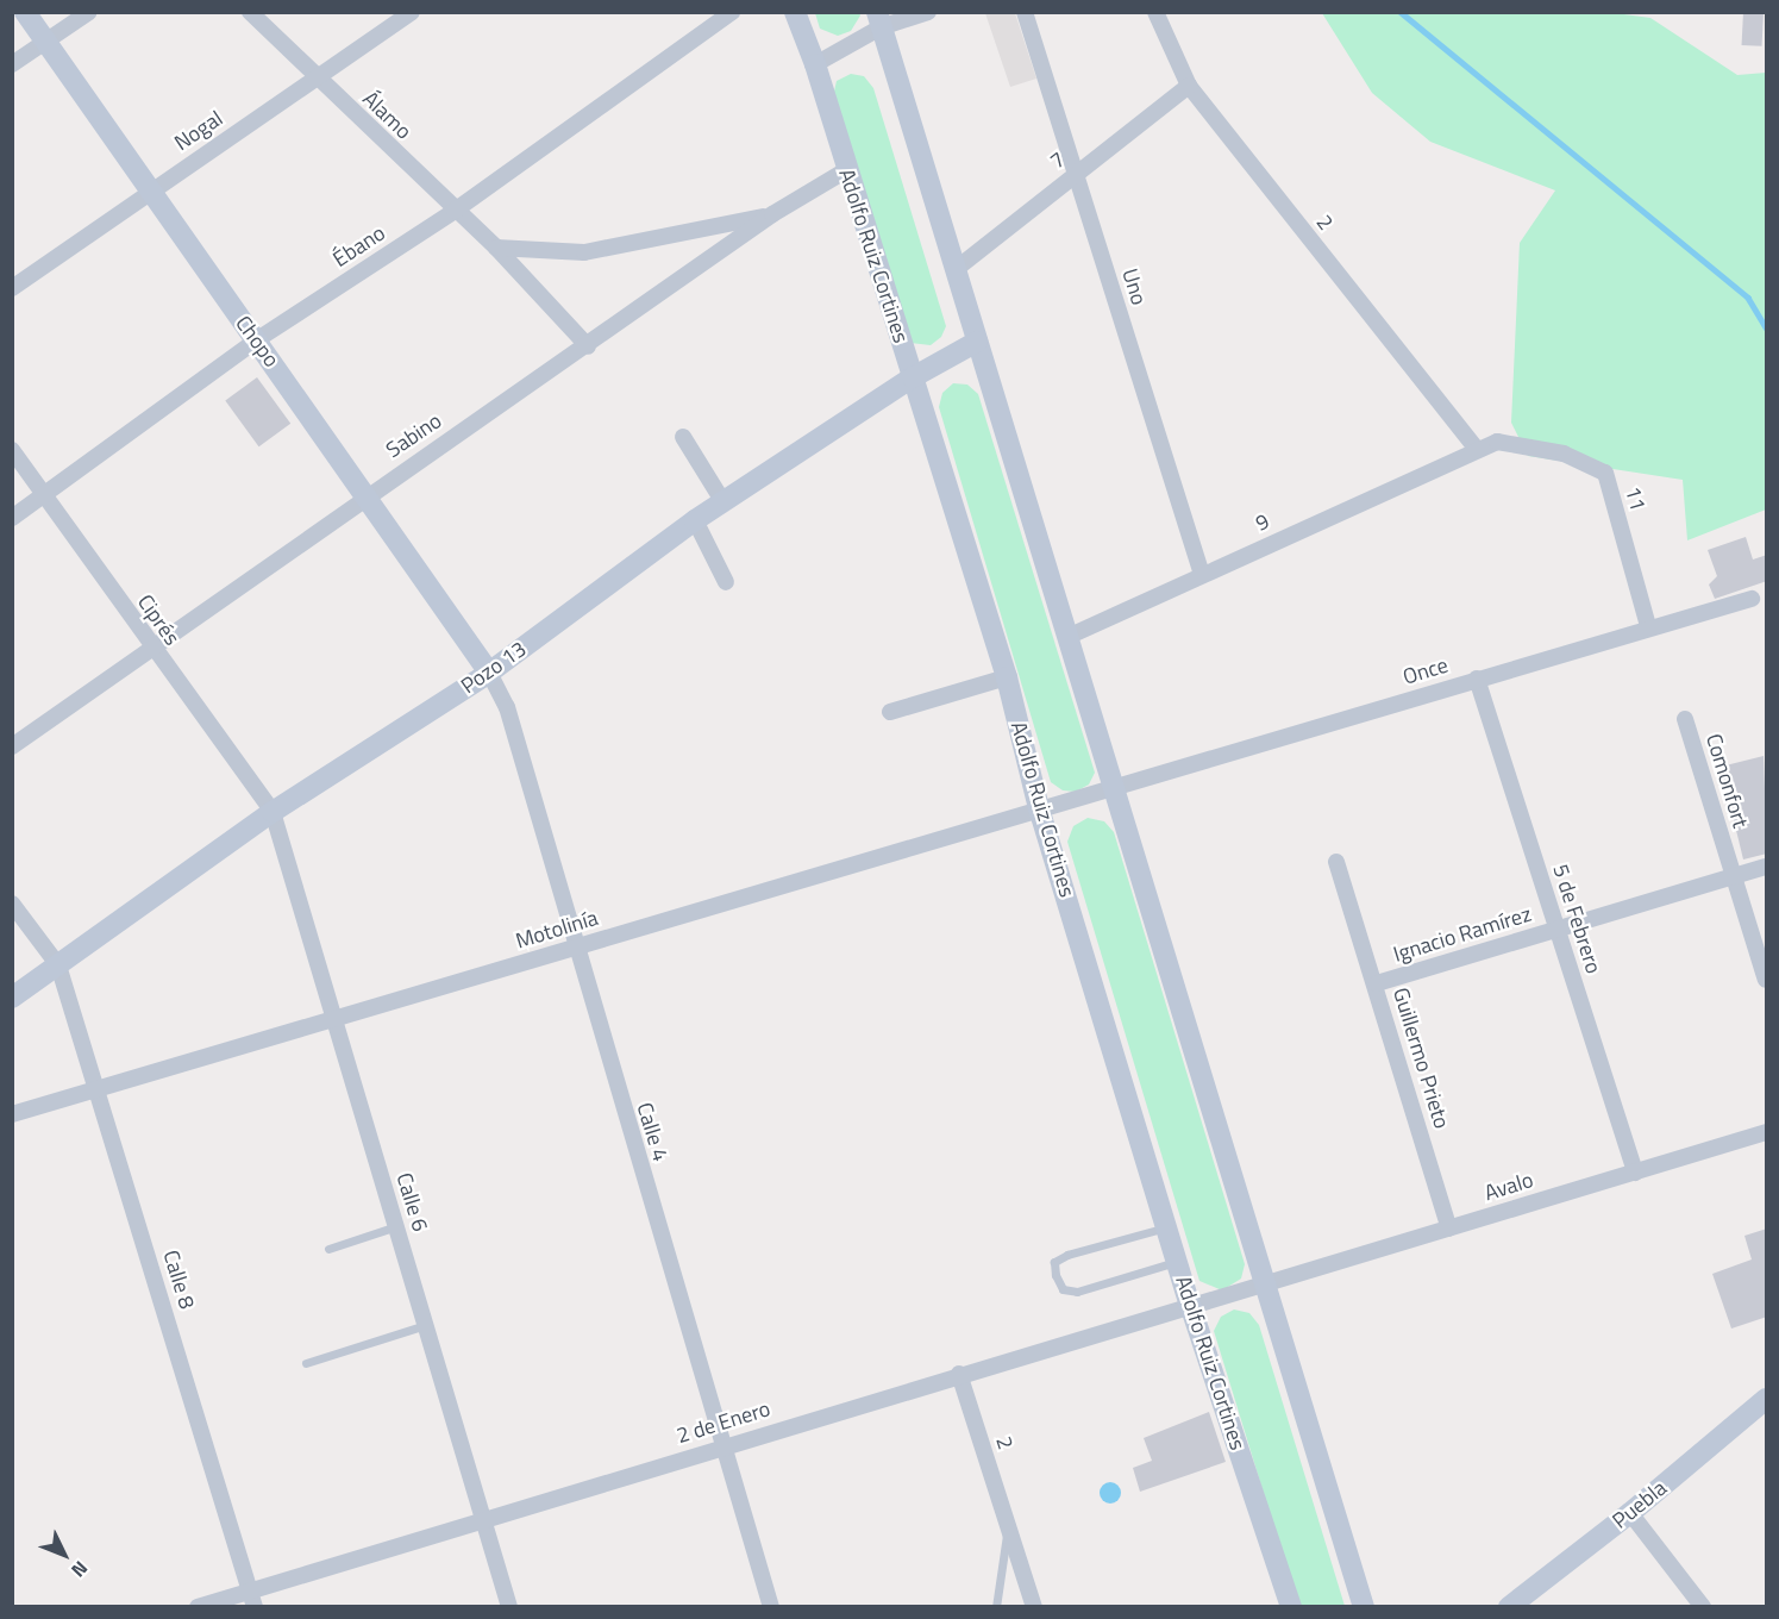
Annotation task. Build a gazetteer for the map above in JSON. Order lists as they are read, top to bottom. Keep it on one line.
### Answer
{"streets":{"main road":["Adolfo Ruiz Cortines","Chopo","Pozo 13","Puebla"],"street":["Álamo","Nogal","7","2","Ébano","Uno","Sabino","11","9","Ciprés","Once","Comonfort","5 de Febrero","Motolinía","Ignacio Ramírez","Guillermo Prieto","Calle 4","Avalo","Calle 6","Calle 8","2 de Enero"]},"crossings":[["Álamo","Nogal"],["Álamo","Ébano"],["Álamo","Sabino"],["Nogal","Chopo"],["7","2"],["7","Uno"],["2","11"],["2","9"],["2","2 de Enero"],["Ébano","Chopo"],["Ébano","Ciprés"],["Adolfo Ruiz Cortines","Sabino"],["Adolfo Ruiz Cortines","Pozo 13"],["Adolfo Ruiz Cortines","Motolinía"],["Adolfo Ruiz Cortines","2 de Enero"],["Uno","9"],["Chopo","Sabino"],["Chopo","Pozo 13"],["Chopo","Calle 4"],["Sabino","Ciprés"],["11","9"],["11","Once"],["Ciprés","Pozo 13"],["Ciprés","Calle 6"],["Pozo 13","Calle 4"],["Pozo 13","Calle 6"],["Pozo 13","Calle 8"],["Once","5 de Febrero"],["Once","Motolinía"],["Comonfort","Ignacio Ramírez"],["5 de Febrero","Ignacio Ramírez"],["5 de Febrero","Avalo"],["Motolinía","Calle 4"],["Motolinía","Calle 6"],["Motolinía","Calle 8"],["Ignacio Ramírez","Guillermo Prieto"],["Guillermo Prieto","Avalo"],["Calle 4","2 de Enero"],["Avalo","2 de Enero"],["Calle 6","2 de Enero"],["Calle 8","2 de Enero"]],"north":"bottom right"}
